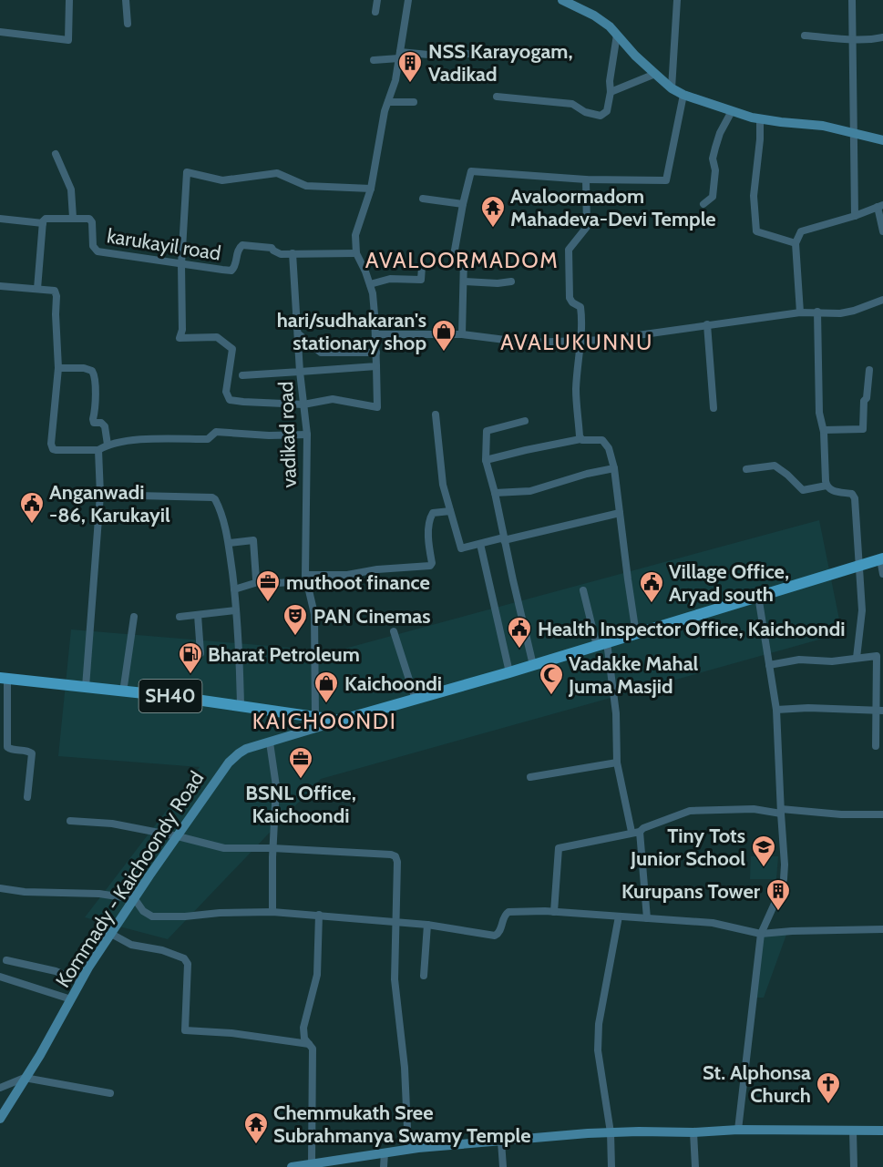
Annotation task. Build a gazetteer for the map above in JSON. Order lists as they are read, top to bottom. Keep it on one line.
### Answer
{"streets":{"main road":["SH40","Kommady - Kaichoondy Road"],"street":["karukayil road","vadikad road"]},"crossings":[["vadikad road","SH40"],["SH40","Kommady - Kaichoondy Road"]],"districts":["AVALOORMADOM","AVALUKUNNU","KAICHOONDI"],"places":{"building":["NSS Karayogam, Vadikad","Kurupans Tower"],"temple":["Avaloormadom Mahadeva-Devi Temple","Chemmukath Sree Subrahmanya Swamy Temple"],"shop":["hari/sudhakaran's stationary shop","Kaichoondi"],"public building":["Anganwadi -86, Karukayil","Village Office, Aryad south","Health Inspector Office, Kaichoondi"],"office":["muthoot finance","BSNL Office, Kaichoondi"],"theatre":["PAN Cinemas"],"fuel station":["Bharat Petroleum"],"mosque":["Vadakke Mahal Juma Masjid"],"school or university":["Tiny Tots Junior School"],"church":["St. Alphonsa Church"]}}
